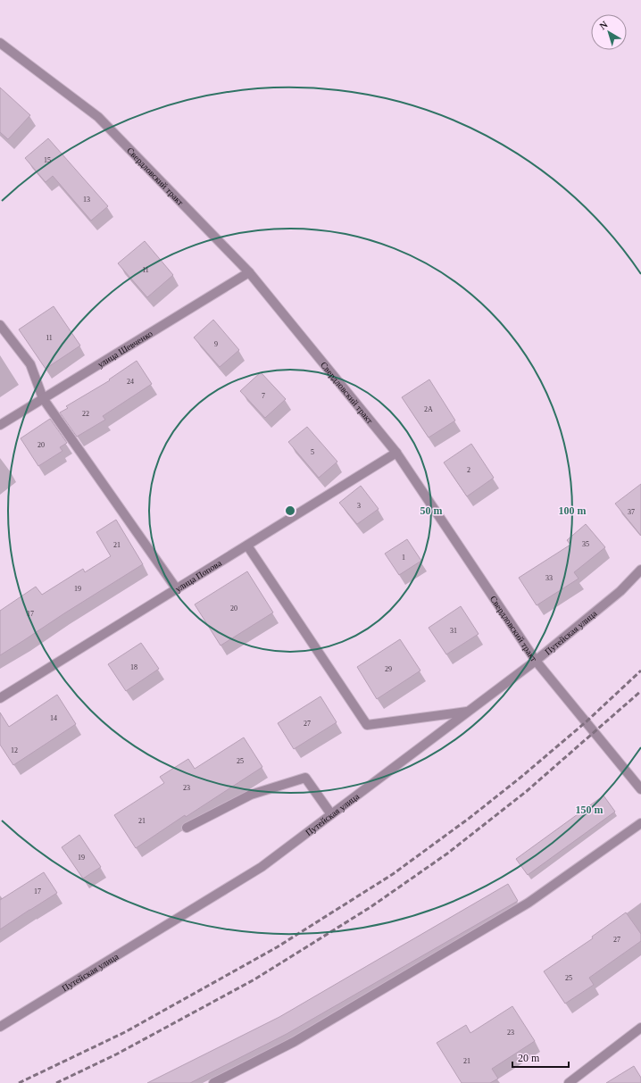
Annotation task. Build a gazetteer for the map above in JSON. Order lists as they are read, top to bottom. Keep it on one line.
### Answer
{"streets":{"street":["Свердловский тракт","улица Шевченко","улица Попова","Путейская улица"]},"crossings":[["Свердловский тракт","улица Шевченко"],["Свердловский тракт","улица Попова"],["Свердловский тракт","Путейская улица"]],"house_numbers":["15","13","11","11","9","24","7","2А","22","20","5","2","3","37","35","21","1","33","19","20","17","31","18","29","14","27","12","25","23","21","19","17","27","25","23","21"],"scale_bar":"20 m","north":"top left","rings":["50 m","100 m","150 m"]}
